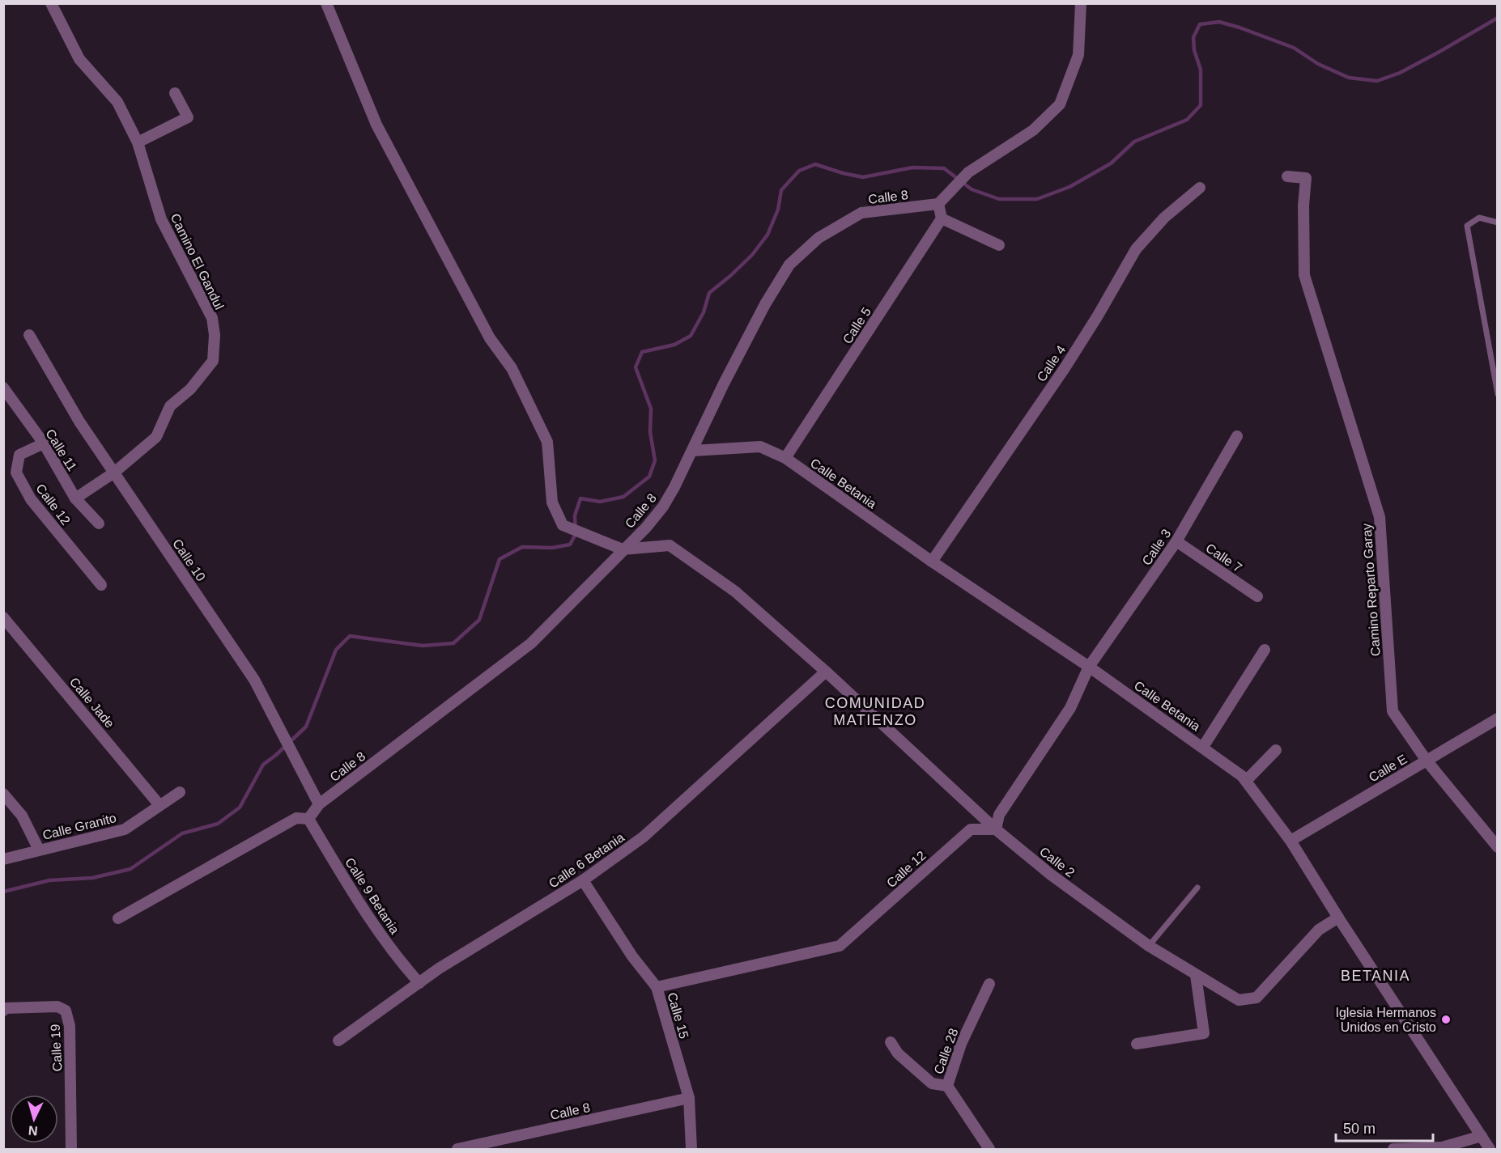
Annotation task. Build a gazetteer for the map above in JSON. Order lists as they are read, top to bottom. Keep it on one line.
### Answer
{"streets":{"street":["Calle 8","Camino El Gandul","Calle 5","Calle 4","Calle 11","Calle Betania","Calle 12","Calle 3","Calle 7","Calle 10","Camino Reparto Garay","Calle Jade","Calle E","Calle Granito","Calle 6 Betania","Calle 2","Calle 9 Betania","Calle 15","Calle 19","Calle 28"]},"crossings":[["Calle 8","Calle Betania"],["Calle 8","Calle 10"],["Calle 8","Calle 2"],["Calle 8","Calle 9 Betania"],["Calle 8","Calle 15"],["Camino El Gandul","Calle 11"],["Camino El Gandul","Calle 10"],["Calle 5","Calle Betania"],["Calle 4","Calle Betania"],["Calle 11","Calle 12"],["Calle Betania","Calle 3"],["Calle Betania","Calle E"],["Calle Betania","Calle 2"],["Calle 12","Calle 2"],["Calle 12","Calle 15"],["Calle 3","Calle 7"],["Camino Reparto Garay","Calle E"],["Calle Jade","Calle Granito"],["Calle 6 Betania","Calle 2"],["Calle 6 Betania","Calle 9 Betania"],["Calle 6 Betania","Calle 15"]],"districts":["COMUNIDAD MATIENZO","BETANIA"],"places":["Iglesia Hermanos Unidos en Cristo"],"scale_bar":"50 m","north":"bottom"}
